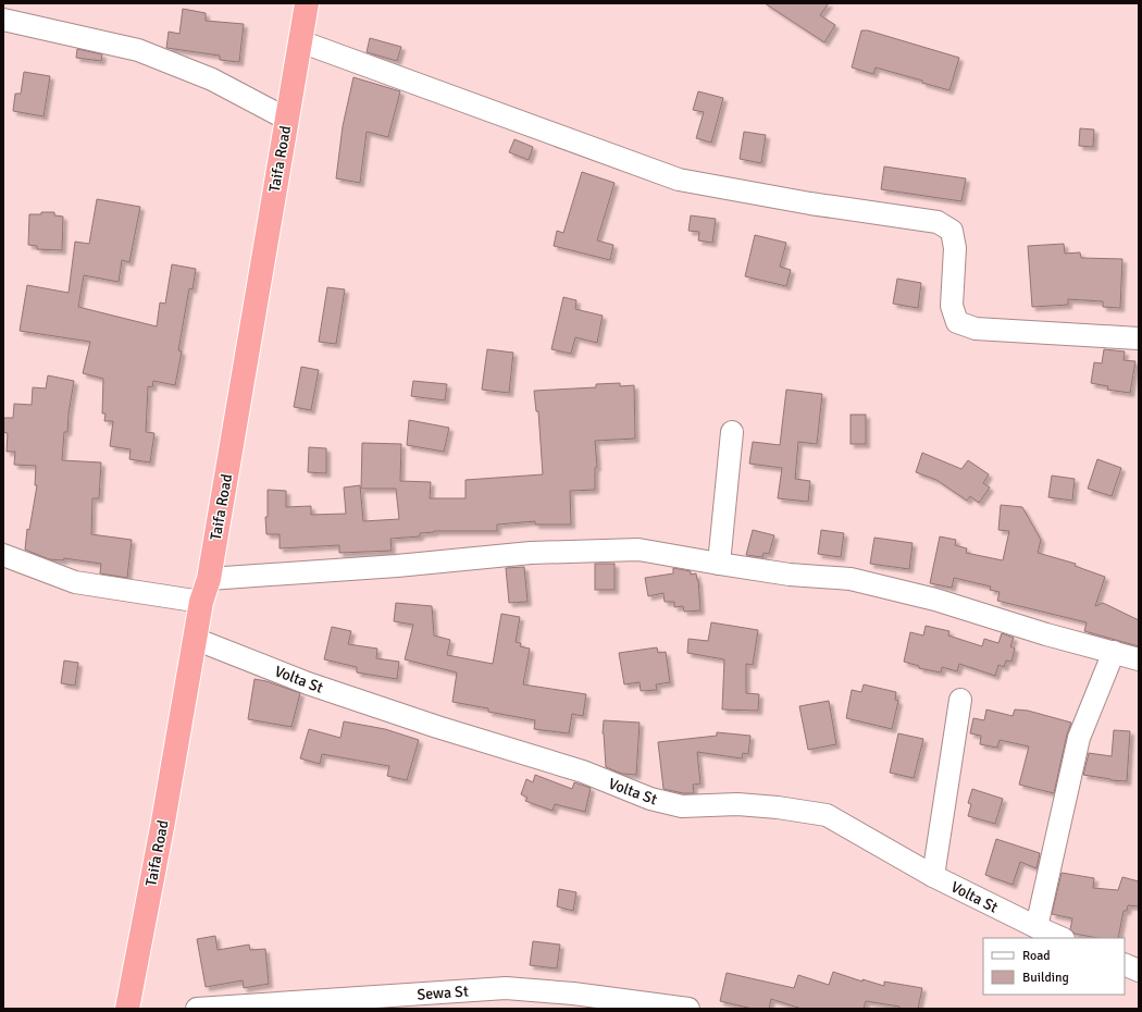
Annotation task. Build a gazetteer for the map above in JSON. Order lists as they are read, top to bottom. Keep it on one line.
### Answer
{"streets":{"highway":["Taifa Road"],"street":["Volta St","Sewa St"]},"crossings":[["Taifa Road","Volta St"]],"legend":["Road","Building"]}
